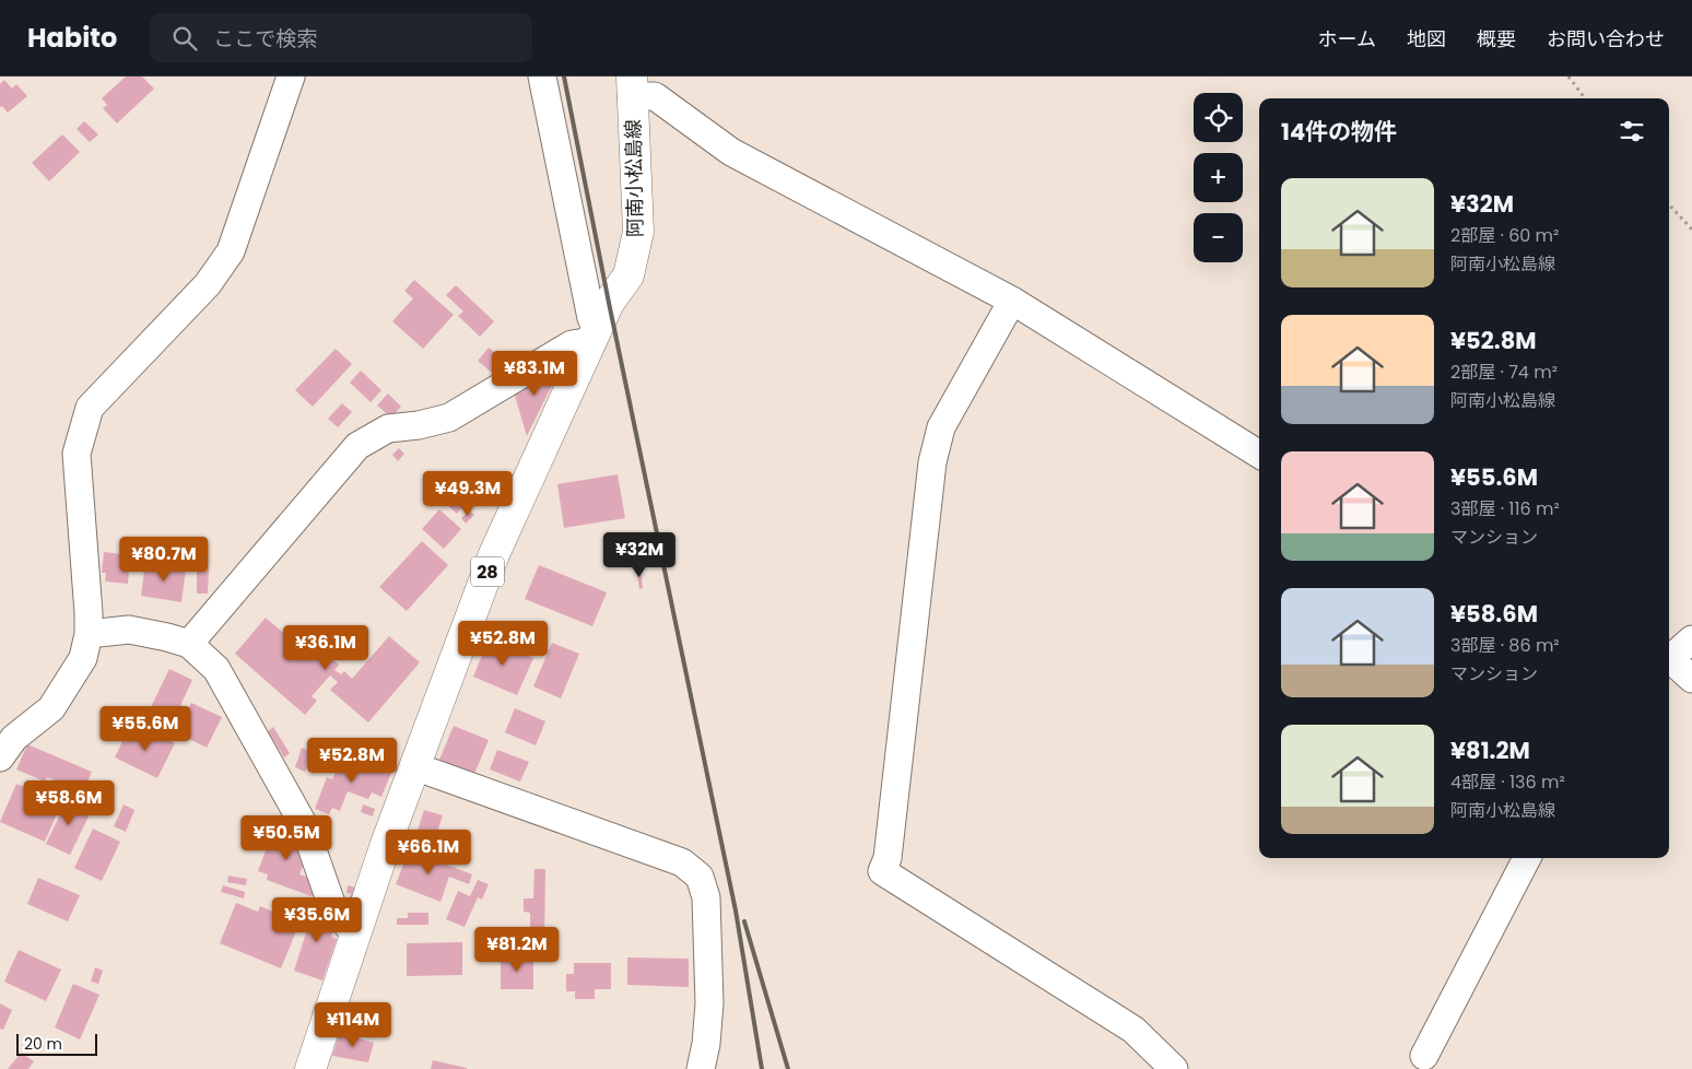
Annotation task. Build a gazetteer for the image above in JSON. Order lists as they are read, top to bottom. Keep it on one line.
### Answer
{"streets":{"main road":["阿南小松島線","28"]},"scale_bar":"20 m","page":{"header":"Habito","search":"ここで検索","nav":["ホーム","地図","概要","お問い合わせ"],"map_buttons":["+","−"],"heading":"14件の物件","list":[{"name":"¥32M","note":"2部屋 · 60 m² · 阿南小松島線"},{"name":"¥52.8M","note":"2部屋 · 74 m² · 阿南小松島線"},{"name":"¥55.6M","note":"3部屋 · 116 m² · マンション"},{"name":"¥58.6M","note":"3部屋 · 86 m² · マンション"},{"name":"¥81.2M","note":"4部屋 · 136 m² · 阿南小松島線"}],"price":["¥83.1M","¥49.3M","¥32M","¥80.7M","¥52.8M","¥36.1M","¥55.6M","¥52.8M","¥58.6M","¥50.5M","¥66.1M","¥35.6M","¥81.2M","¥114M"],"scale":"20 m"}}
